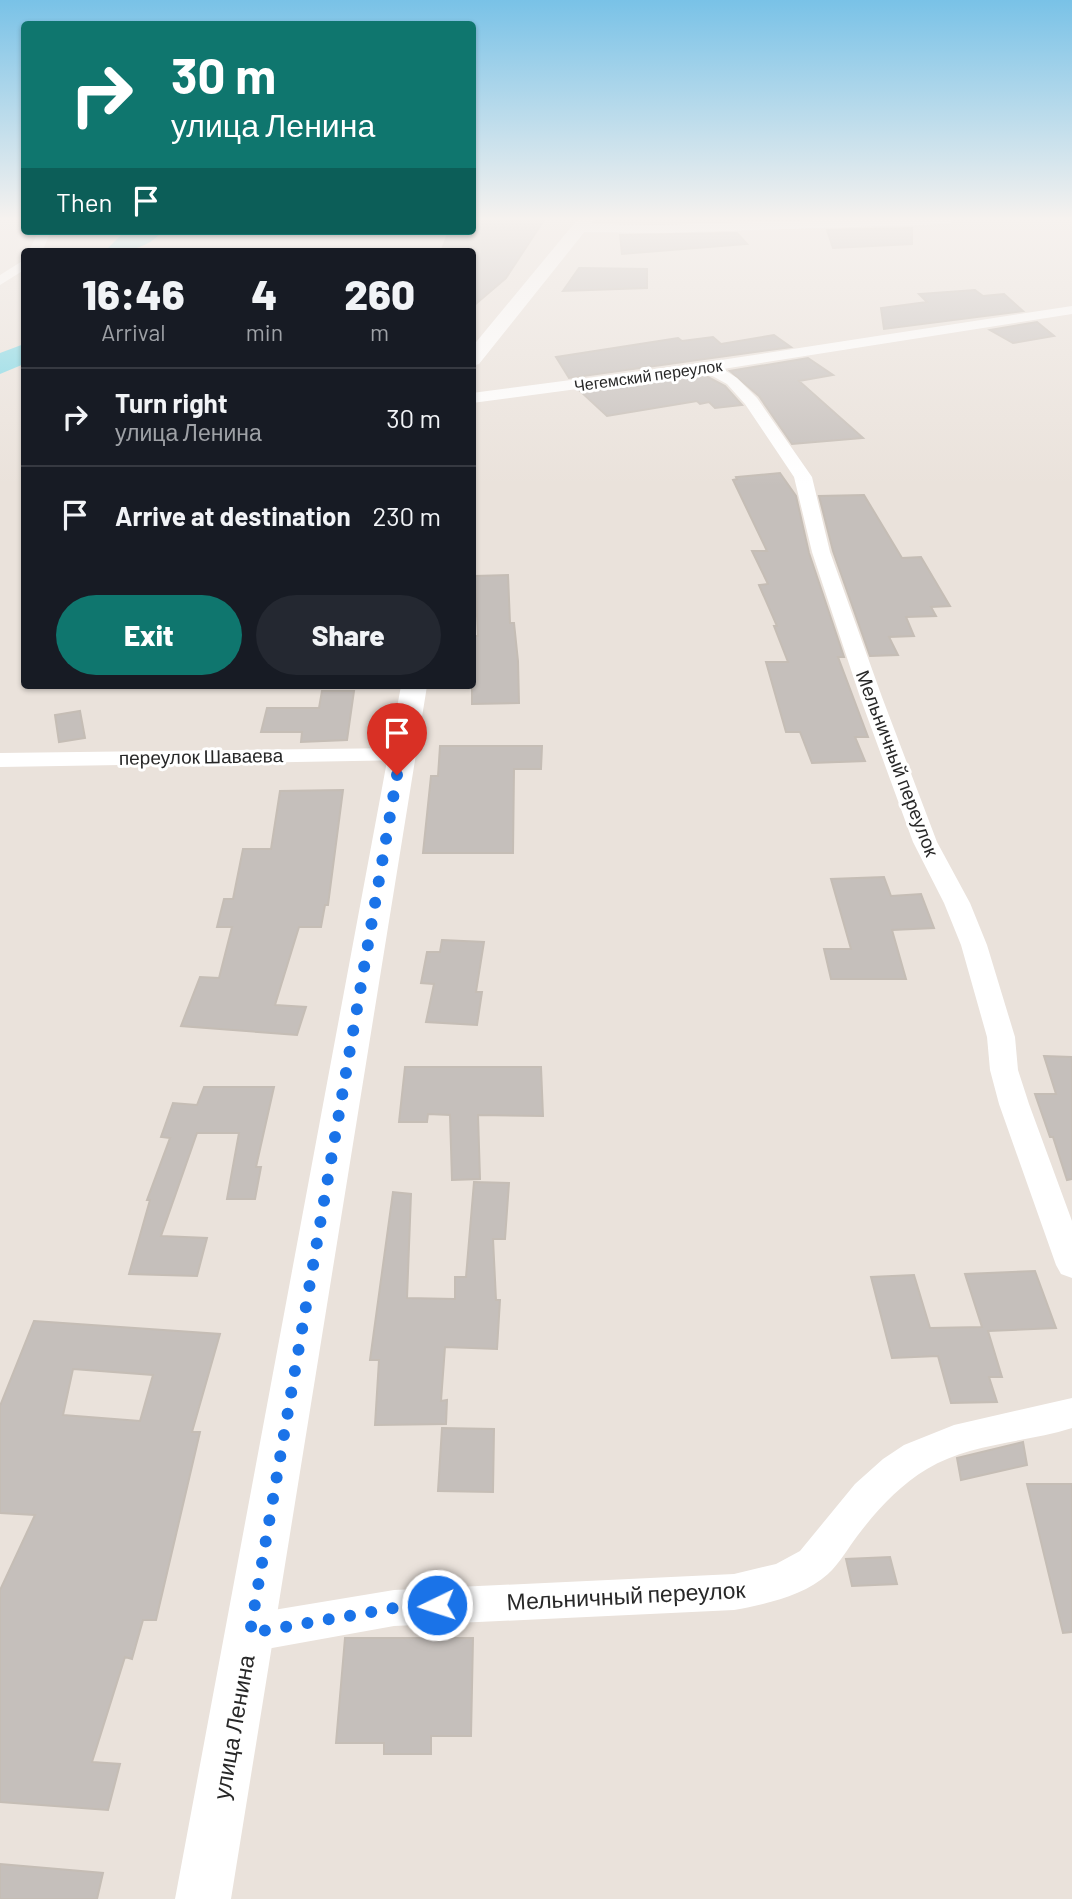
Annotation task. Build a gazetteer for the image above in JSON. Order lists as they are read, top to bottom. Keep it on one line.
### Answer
{"streets":{"street":["Чегемский переулок","переулок Шаваева","Мельничный переулок","улица Ленина"]},"crossings":[["Чегемский переулок","Мельничный переулок"],["переулок Шаваева","улица Ленина"],["Мельничный переулок","улица Ленина"]],"page":{"turn":["30 m","улица Ленина"],"then":"Then","eta":["16:46","Arrival","4","min","260","m"],"list":[{"name":"Turn right","note":"улица Ленина","value":"30 m"},{"name":"Arrive at destination","value":"230 m"}],"buttons":["Exit","Share"]}}
